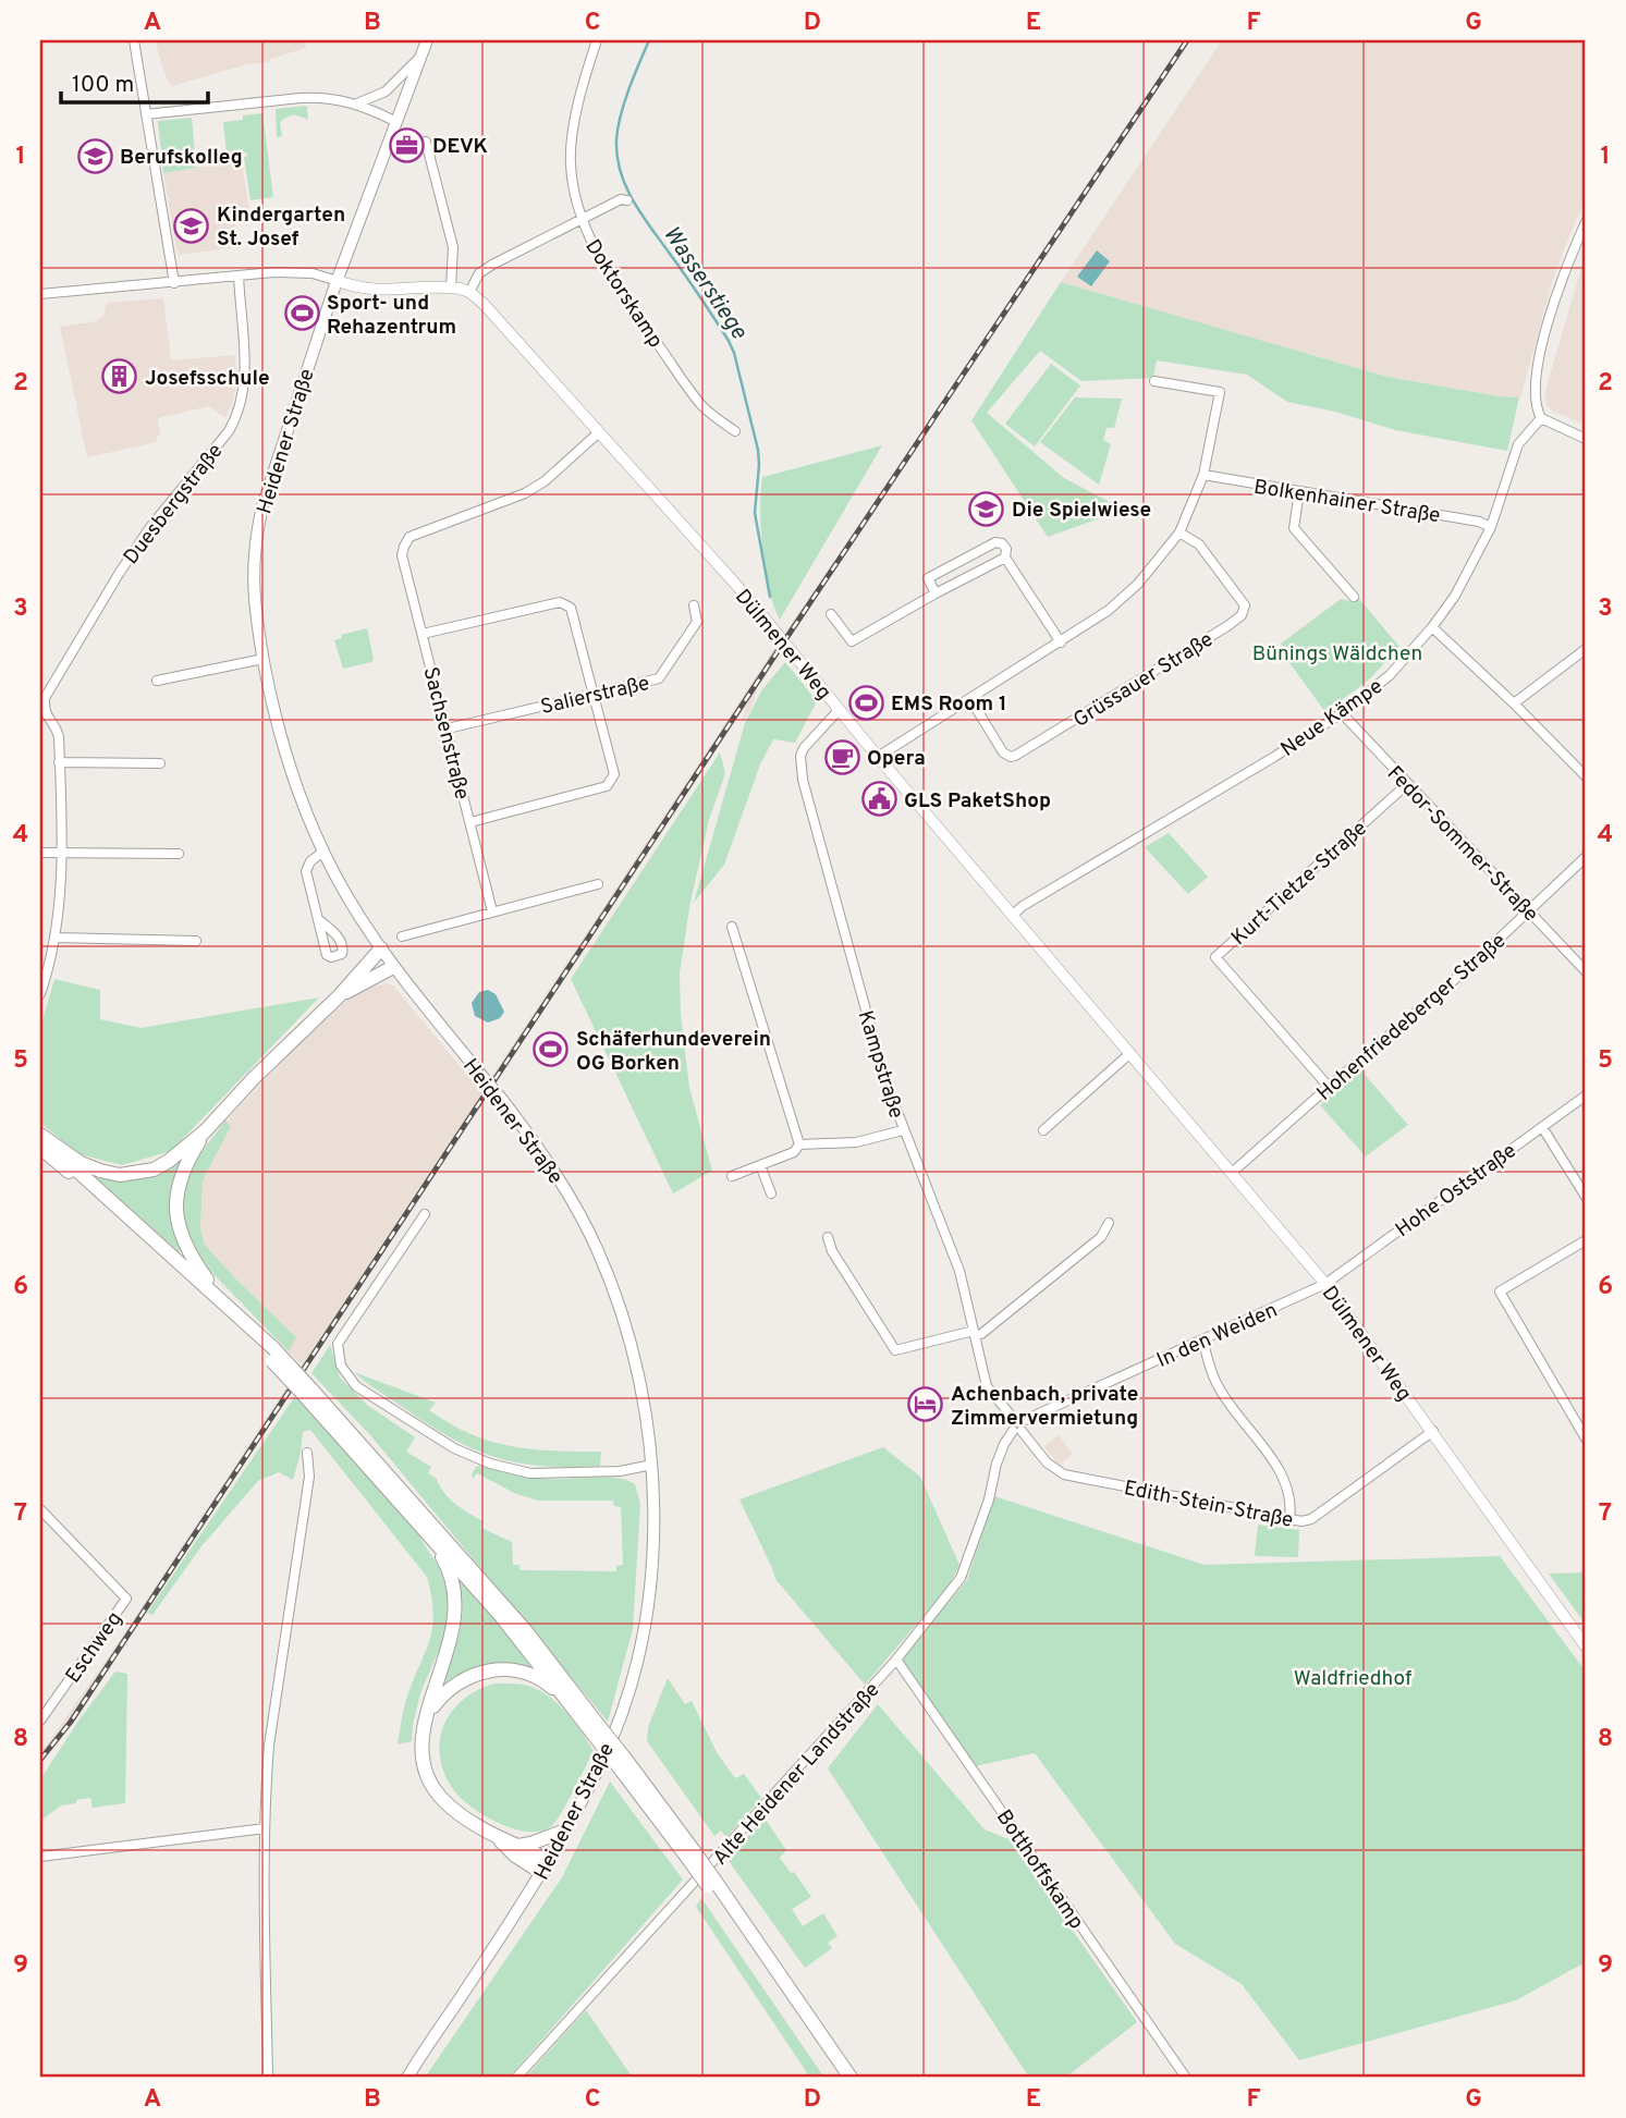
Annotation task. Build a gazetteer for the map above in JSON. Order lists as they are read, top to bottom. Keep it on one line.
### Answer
{"streets":{"main road":["Heidener Straße"],"street":["Doktorskamp","Bolkenhainer Straße","Duesbergstraße","Dülmener Weg","Grüssauer Straße","Salierstraße","Neue Kämpe","Sachsenstraße","Fedor-Sommer-Straße","Kurt-Tietze-Straße","Hohenfriedeberger Straße","Kampstraße","Hohe Oststraße","In den Weiden","Edith-Stein-Straße","Eschweg","Alte Heidener Landstraße","Botthoffskamp"]},"crossings":[["Bolkenhainer Straße","Neue Kämpe"],["Dülmener Weg","Neue Kämpe"],["Dülmener Weg","Sachsenstraße"],["Dülmener Weg","Hohenfriedeberger Straße"],["Dülmener Weg","Kampstraße"],["Dülmener Weg","Hohe Oststraße"],["Dülmener Weg","In den Weiden"],["Dülmener Weg","Edith-Stein-Straße"],["Salierstraße","Sachsenstraße"],["Neue Kämpe","Fedor-Sommer-Straße"],["Fedor-Sommer-Straße","Kurt-Tietze-Straße"],["Fedor-Sommer-Straße","Hohenfriedeberger Straße"],["Kurt-Tietze-Straße","Hohenfriedeberger Straße"],["Kampstraße","In den Weiden"],["Kampstraße","Edith-Stein-Straße"],["Kampstraße","Alte Heidener Landstraße"],["Hohe Oststraße","In den Weiden"],["In den Weiden","Edith-Stein-Straße"],["In den Weiden","Alte Heidener Landstraße"],["Edith-Stein-Straße","Alte Heidener Landstraße"],["Alte Heidener Landstraße","Botthoffskamp"]],"water":["Wasserstiege"],"parks":["Bünings Wäldchen","Waldfriedhof"],"places":{"office":["DEVK"],"school or university":["Berufskolleg","Kindergarten St. Josef","Die Spielwiese"],"sports":["Sport- und Rehazentrum","EMS Room 1","Schäferhundeverein OG Borken"],"building":["Josefsschule"],"cafe":["Opera"],"public building":["GLS PaketShop"],"hotel":["Achenbach, private Zimmervermietung"]},"scale_bar":"100 m","grid":{"columns":["A","B","C","D","E","F","G"],"rows":["1","2","3","4","5","6","7","8","9"]}}
